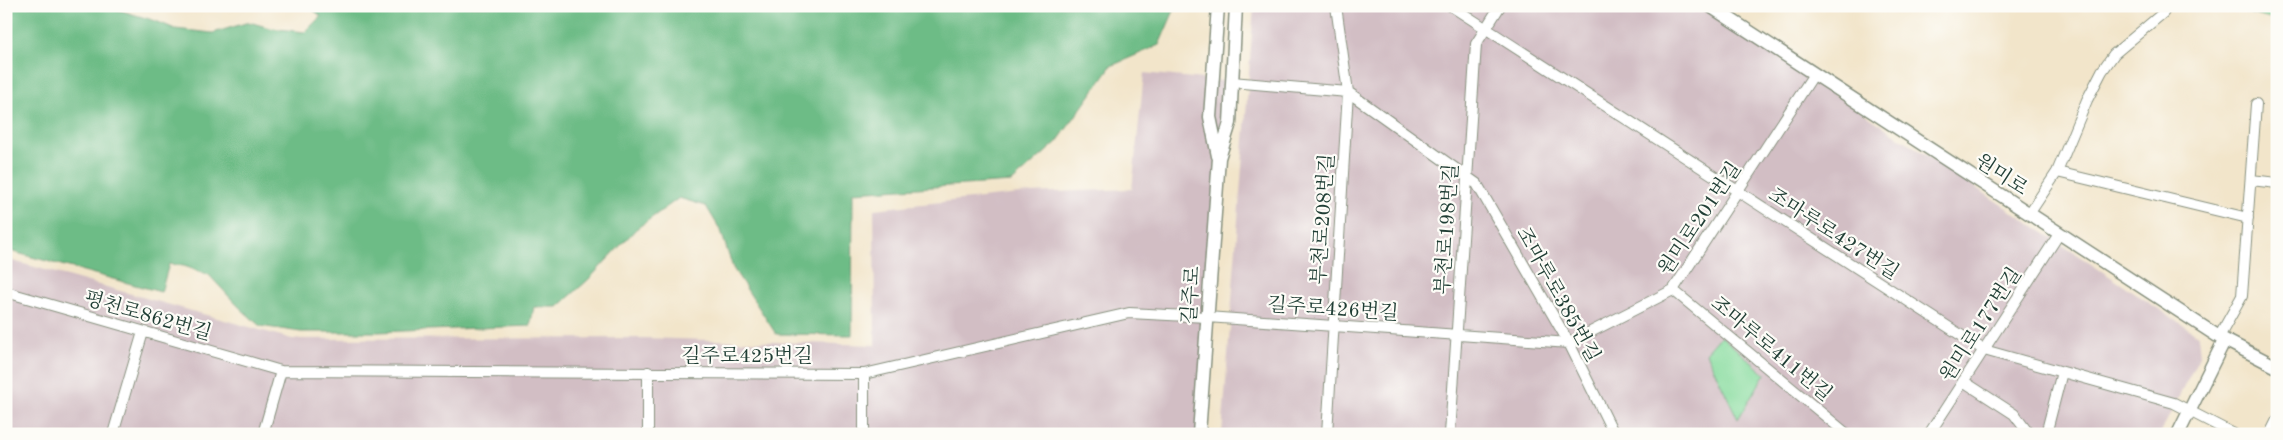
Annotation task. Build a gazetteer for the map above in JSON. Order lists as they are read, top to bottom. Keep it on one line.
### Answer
{"streets":{"street":["원미로","원미로201번길","부천로208번길","부천로198번길","조마루로427번길","조마루로385번길","길주로","길주로426번길","평천로862번길","원미로177번길","조마루로411번길","길주로425번길"]},"crossings":[["원미로","원미로201번길"],["원미로","원미로177번길"],["원미로201번길","조마루로427번길"],["원미로201번길","조마루로385번길"],["원미로201번길","조마루로411번길"],["부천로208번길","조마루로385번길"],["부천로208번길","길주로426번길"],["부천로198번길","조마루로427번길"],["부천로198번길","조마루로385번길"],["부천로198번길","길주로426번길"],["조마루로427번길","원미로177번길"],["길주로","길주로426번길"],["길주로","길주로425번길"],["길주로426번길","길주로425번길"],["평천로862번길","길주로425번길"]]}
